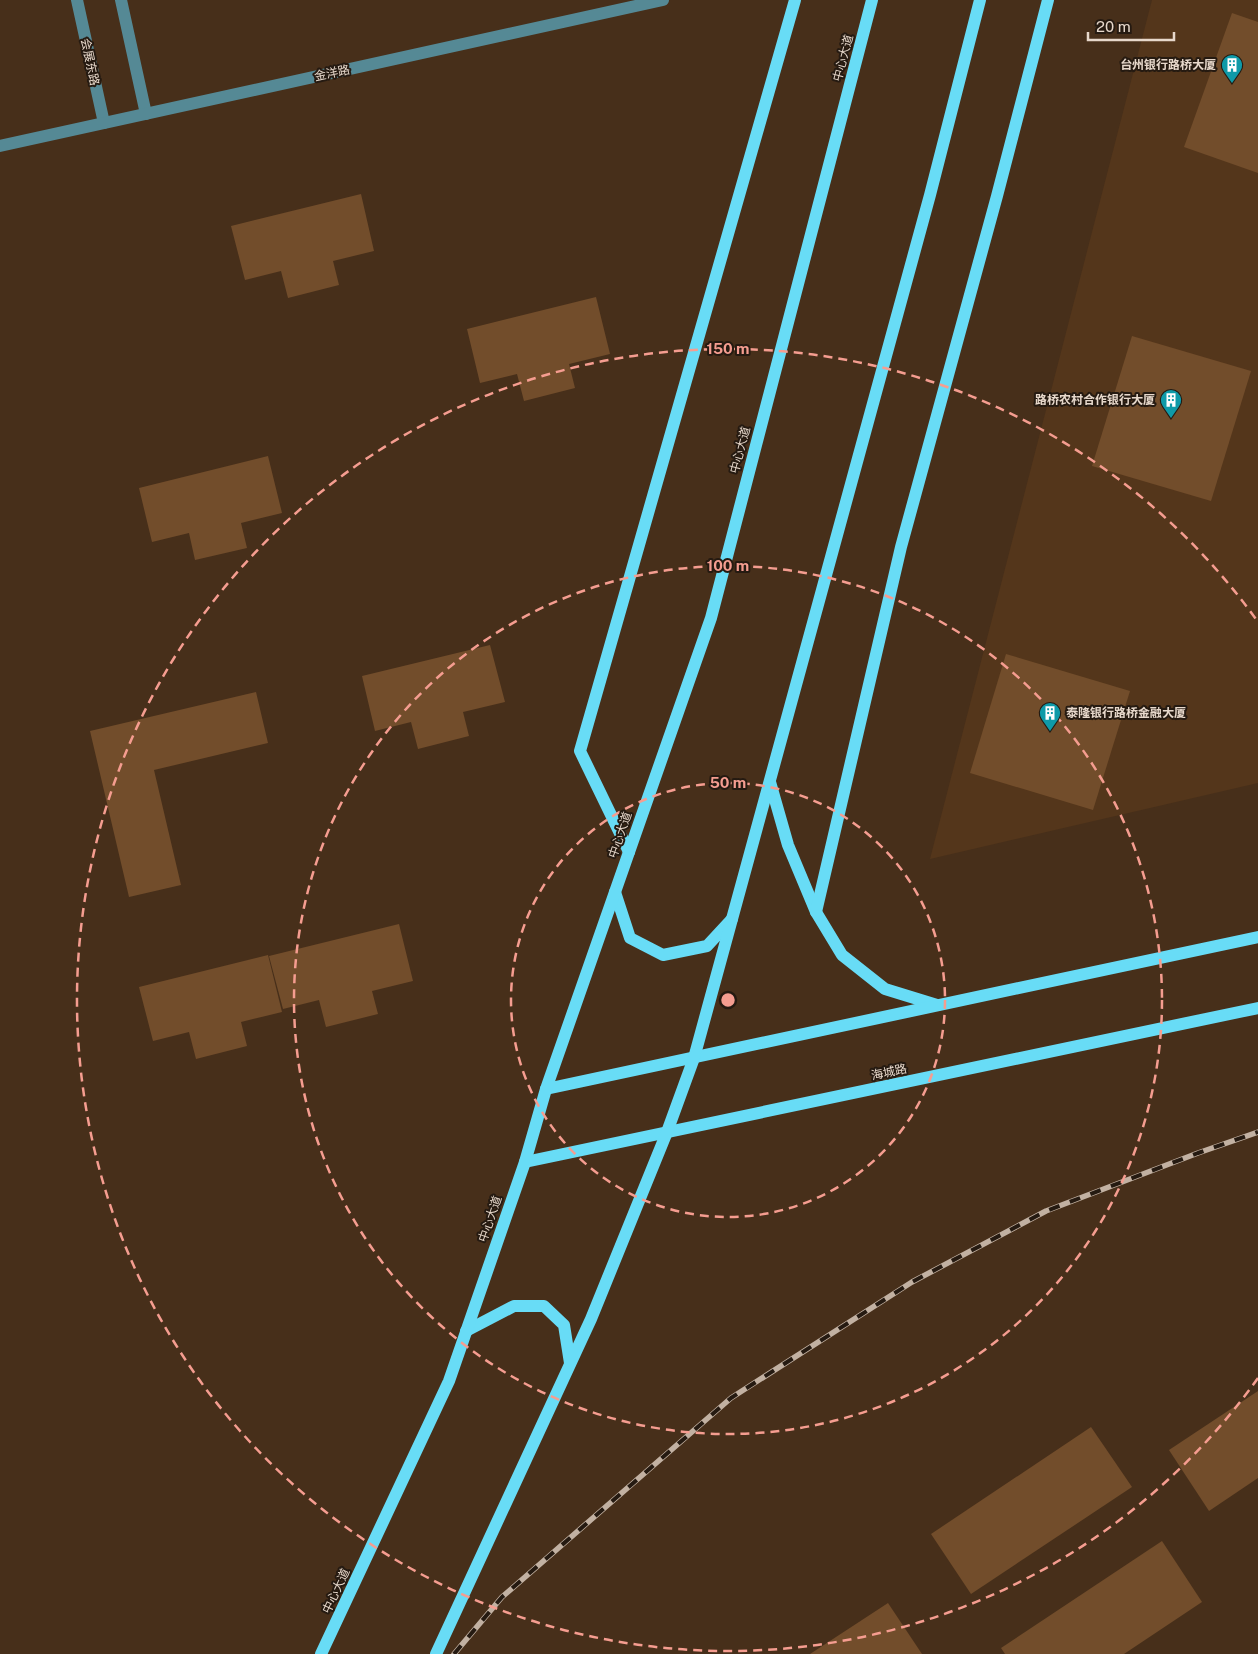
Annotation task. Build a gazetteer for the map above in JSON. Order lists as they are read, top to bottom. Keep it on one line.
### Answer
{"streets":{"main road":["中心大道","海城路"],"street":["会展东路","金洋路"]},"crossings":[["中心大道","海城路"],["会展东路","金洋路"]],"places":{"building":["台州银行路桥大厦","路桥农村合作银行大厦","泰隆银行路桥金融大厦"]},"scale_bar":"20 m","rings":["150 m","100 m","50 m"]}
